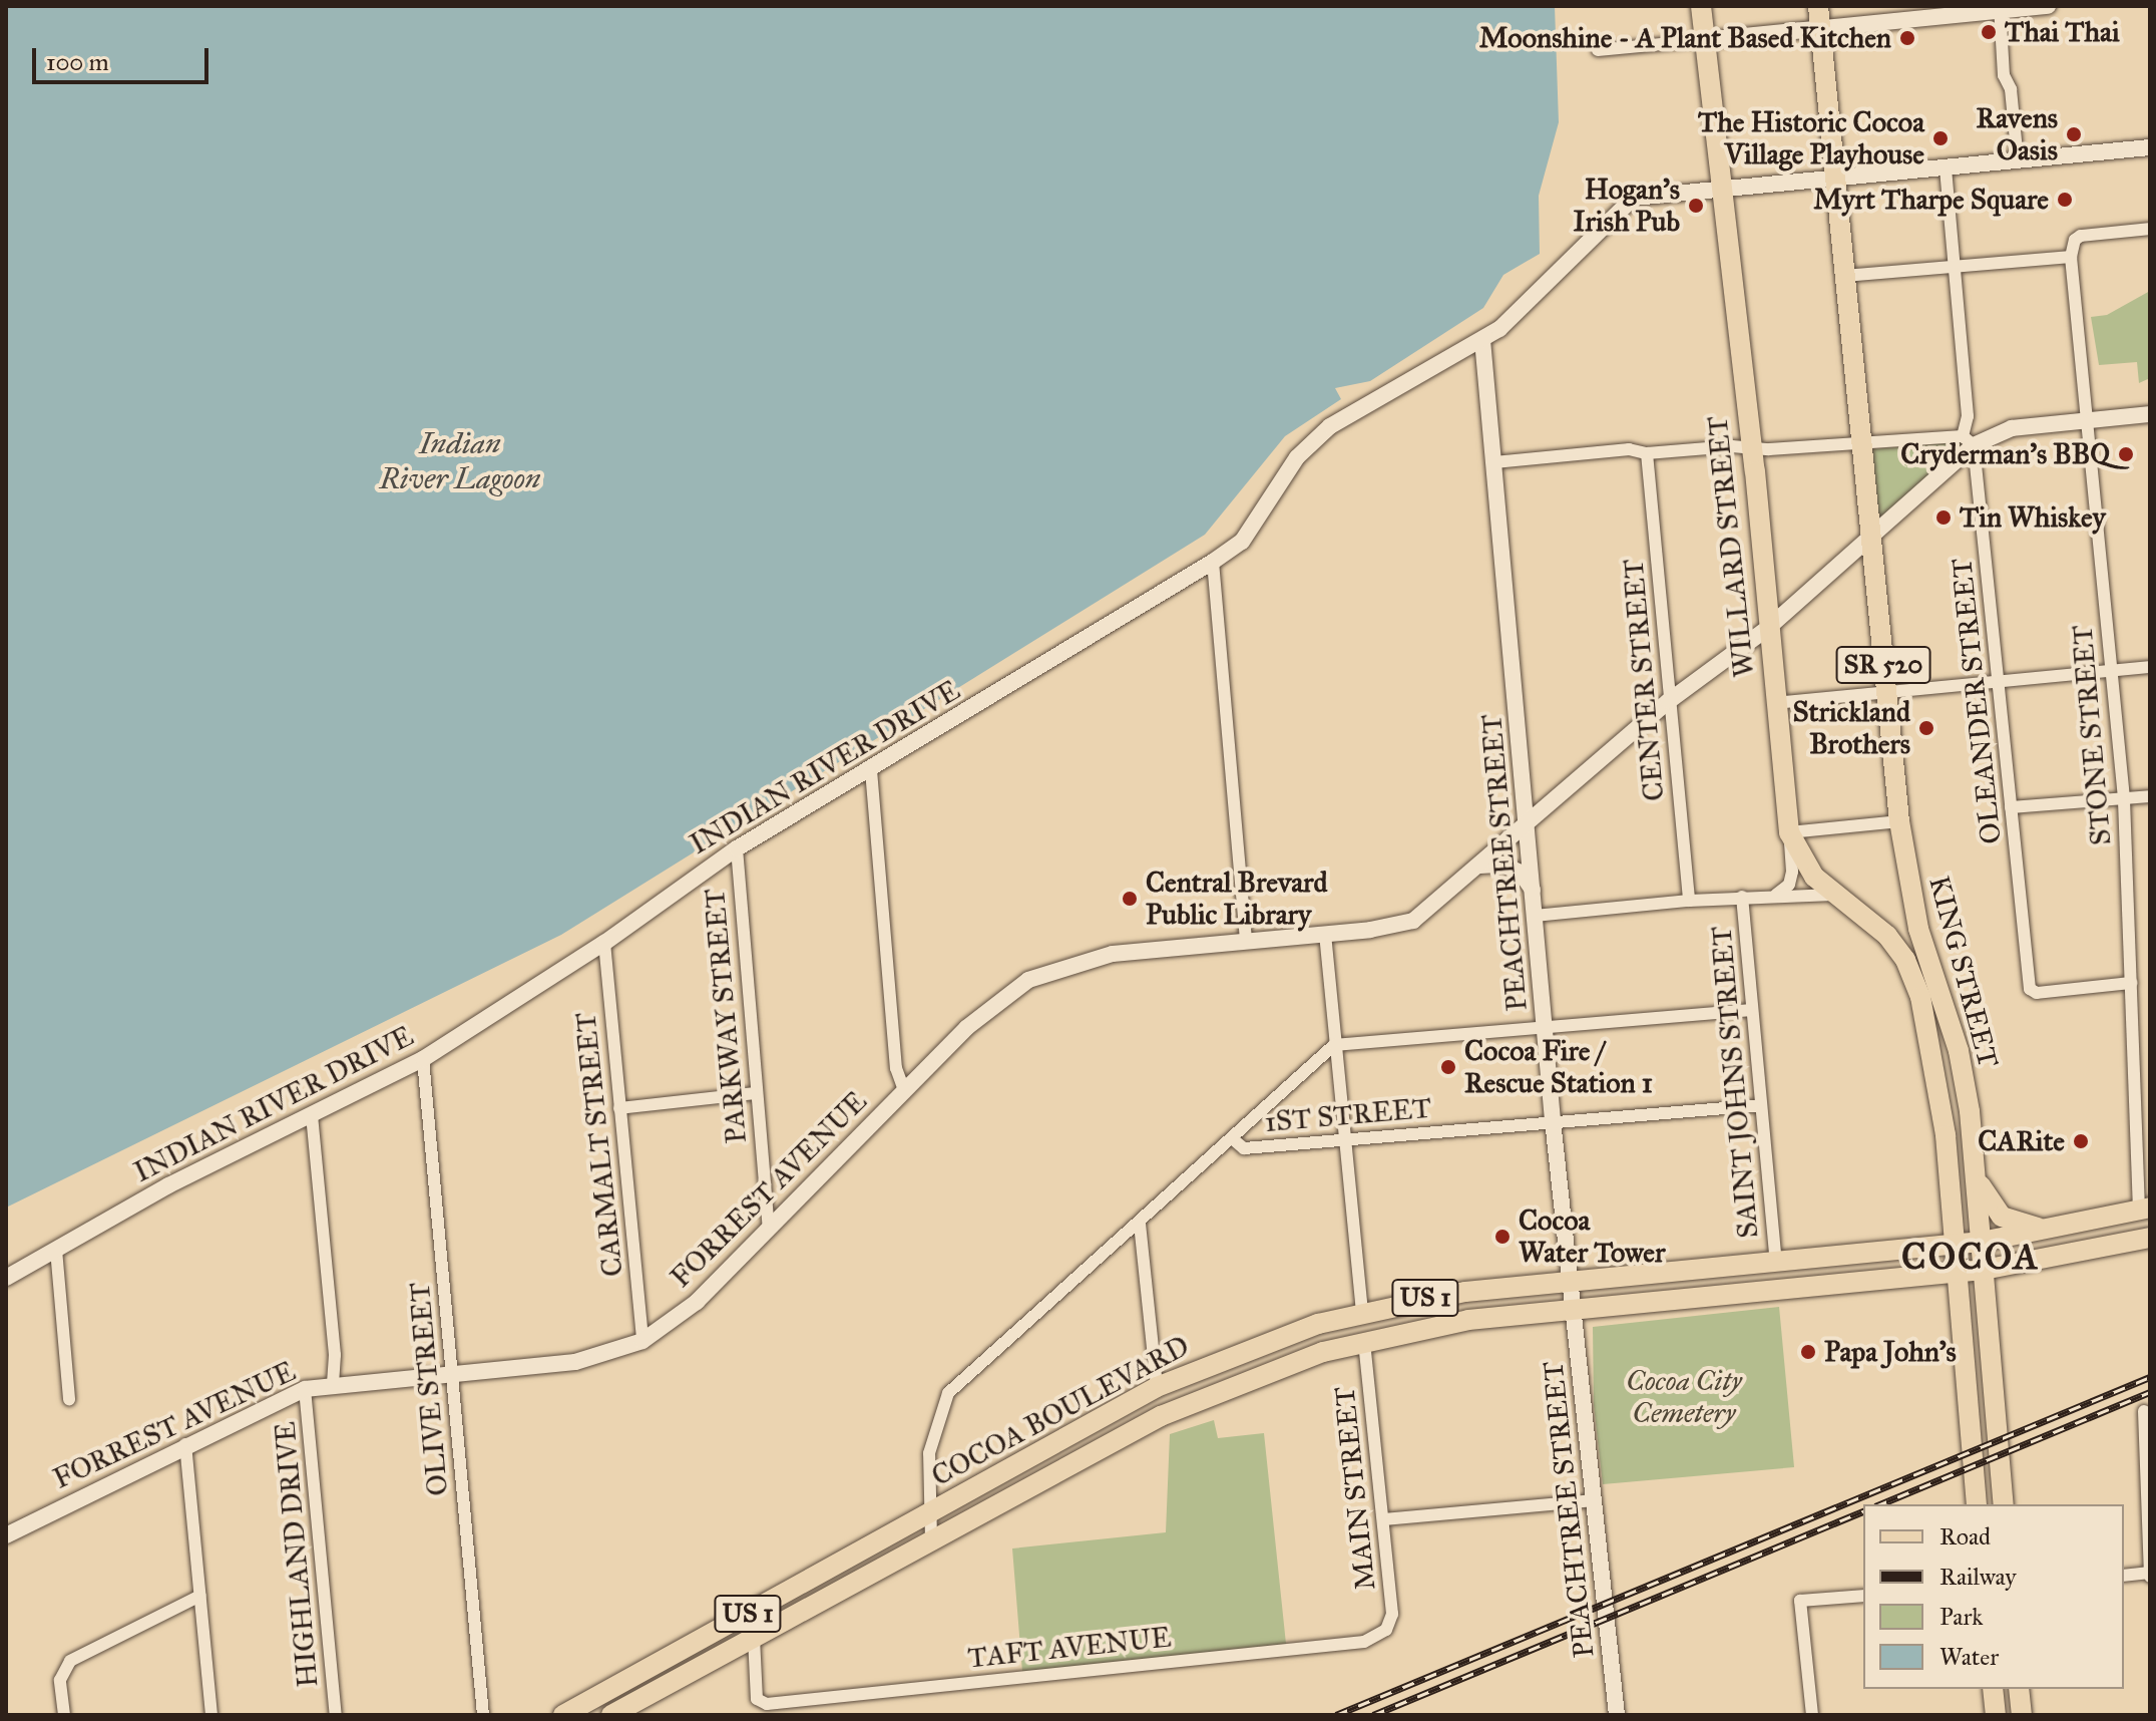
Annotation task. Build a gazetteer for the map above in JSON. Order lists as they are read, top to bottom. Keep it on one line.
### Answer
{"streets":{"main road":["WILLARD STREET","SR 520","KING STREET","US 1","COCOA BOULEVARD"],"street":["CENTER STREET","OLEANDER STREET","STONE STREET","INDIAN RIVER DRIVE","PEACHTREE STREET","PARKWAY STREET","SAINT JOHNS STREET","1ST STREET","CARMALT STREET","FORREST AVENUE","OLIVE STREET","MAIN STREET","HIGHLAND DRIVE","TAFT AVENUE"]},"crossings":[["WILLARD STREET","INDIAN RIVER DRIVE"],["WILLARD STREET","KING STREET"],["WILLARD STREET","FORREST AVENUE"],["SR 520","INDIAN RIVER DRIVE"],["SR 520","KING STREET"],["CENTER STREET","FORREST AVENUE"],["OLEANDER STREET","STONE STREET"],["OLEANDER STREET","INDIAN RIVER DRIVE"],["OLEANDER STREET","FORREST AVENUE"],["STONE STREET","FORREST AVENUE"],["STONE STREET","COCOA BOULEVARD"],["INDIAN RIVER DRIVE","PEACHTREE STREET"],["INDIAN RIVER DRIVE","PARKWAY STREET"],["INDIAN RIVER DRIVE","CARMALT STREET"],["INDIAN RIVER DRIVE","OLIVE STREET"],["PEACHTREE STREET","1ST STREET"],["PEACHTREE STREET","FORREST AVENUE"],["PEACHTREE STREET","COCOA BOULEVARD"],["KING STREET","FORREST AVENUE"],["KING STREET","COCOA BOULEVARD"],["PARKWAY STREET","FORREST AVENUE"],["SAINT JOHNS STREET","1ST STREET"],["SAINT JOHNS STREET","COCOA BOULEVARD"],["CARMALT STREET","FORREST AVENUE"],["FORREST AVENUE","OLIVE STREET"],["FORREST AVENUE","HIGHLAND DRIVE"],["COCOA BOULEVARD","MAIN STREET"],["COCOA BOULEVARD","TAFT AVENUE"],["MAIN STREET","TAFT AVENUE"]],"districts":["COCOA"],"water":["Indian River Lagoon"],"parks":["Cocoa City Cemetery"],"places":["Thai Thai","Moonshine - A Plant Based Kitchen","Ravens Oasis","The Historic Cocoa Village Playhouse","Myrt Tharpe Square","Hogan's Irish Pub","Cryderman's BBQ","Tin Whiskey","Strickland Brothers","Central Brevard Public Library","Cocoa Fire / Rescue Station 1","CARite","Cocoa Water Tower","Papa John's"],"legend":["Road","Railway","Park","Water"],"scale_bar":"100 m"}
